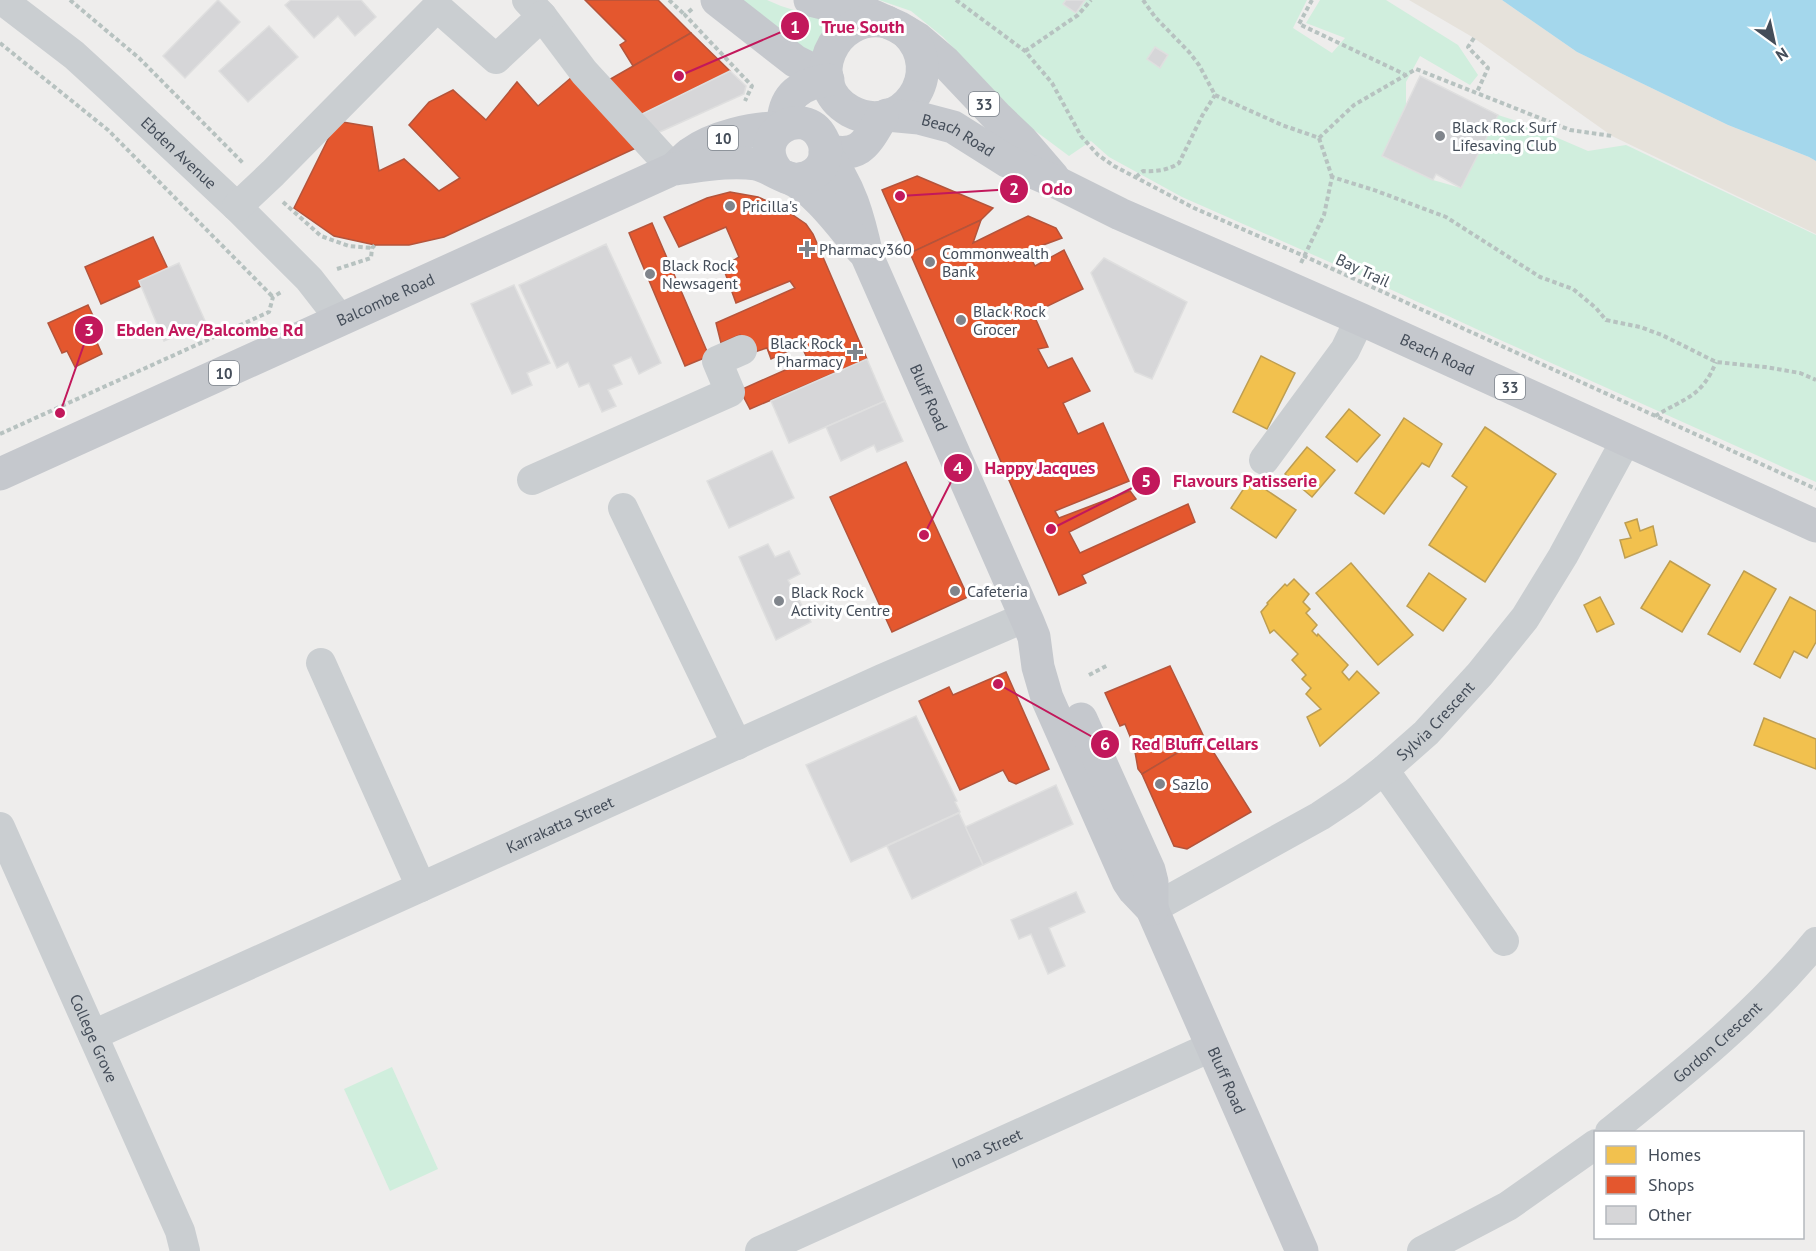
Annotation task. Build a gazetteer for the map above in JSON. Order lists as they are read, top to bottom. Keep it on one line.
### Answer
{"streets":{"main road":["33","Beach Road","10","Balcombe Road","Bluff Road"],"street":["Ebden Avenue","Sylvia Crescent","Karrakatta Street","College Grove","Gordon Crescent","Iona Street"],"path":["Bay Trail"]},"crossings":[["Beach Road","Sylvia Crescent"],["Ebden Avenue","Balcombe Road"],["Balcombe Road","Bluff Road"],["Bluff Road","Sylvia Crescent"],["Bluff Road","Karrakatta Street"],["Bluff Road","Iona Street"],["Karrakatta Street","College Grove"]],"places":{"other":["True South","Black Rock Surf Lifesaving Club","Odo","Pricilla's","Commonwealth Bank","Black Rock Newsagent","Black Rock Grocer","Ebden Ave/Balcombe Rd","Flavours Patisserie","Happy Jacques","Cafeteria","Black Rock Activity Centre","Red Bluff Cellars","Sazlo"],"health":["Pharmacy360","Black Rock Pharmacy"]},"legend":["Homes","Shops","Other"],"north":"bottom right"}
